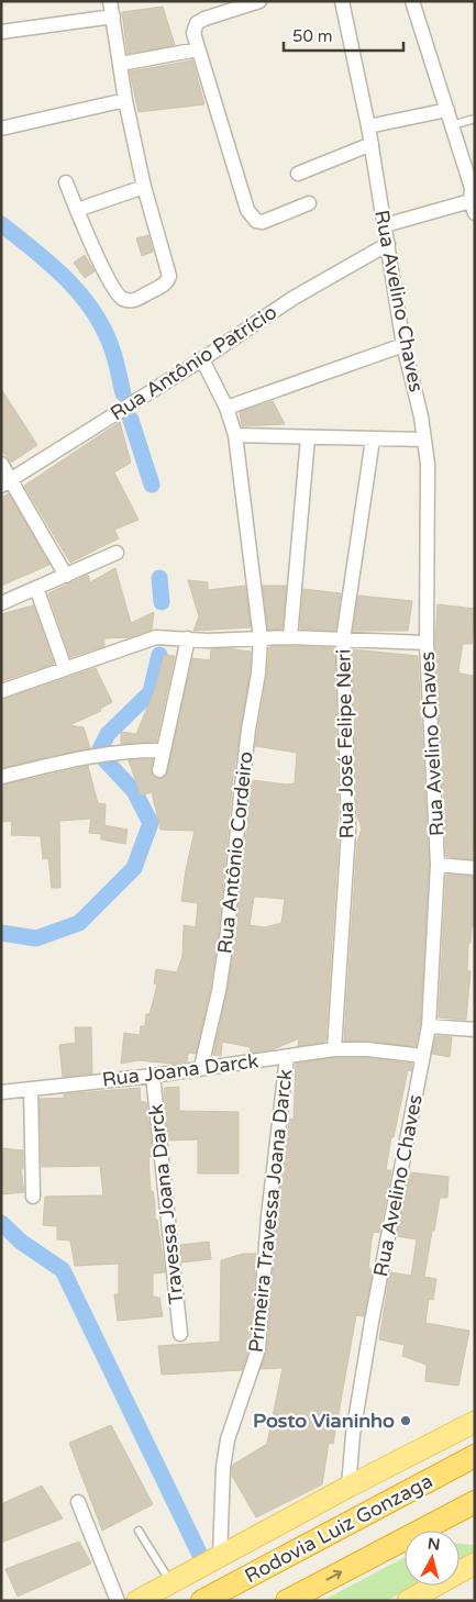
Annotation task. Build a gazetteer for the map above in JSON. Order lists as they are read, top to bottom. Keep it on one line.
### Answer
{"streets":{"highway":["Rodovia Luiz Gonzaga"],"street":["Rua Avelino Chaves","Rua Antônio Patrício","Rua José Felipe Neri","Rua Antônio Cordeiro","Rua Joana Darck","Travessa Joana Darck","Primeira Travessa Joana Darck"]},"crossings":[["Rua Avelino Chaves","Rua Antônio Patrício"],["Rua Avelino Chaves","Rua Joana Darck"],["Rua Antônio Patrício","Rua Antônio Cordeiro"],["Rua José Felipe Neri","Rua Joana Darck"],["Rua Antônio Cordeiro","Rua Joana Darck"],["Rua Joana Darck","Travessa Joana Darck"],["Rua Joana Darck","Primeira Travessa Joana Darck"]],"places":["Posto Vianinho"],"scale_bar":"50 m","north":"top"}
